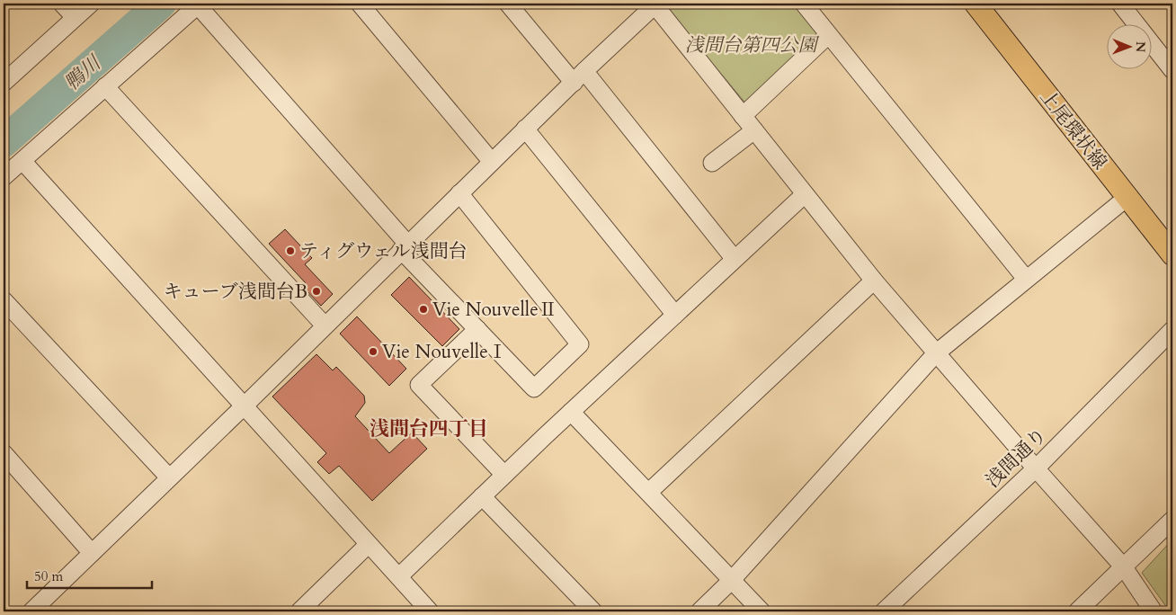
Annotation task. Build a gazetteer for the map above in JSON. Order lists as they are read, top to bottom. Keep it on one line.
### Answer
{"streets":{"main road":["上尾環状線"],"street":["浅間通り"]},"districts":["浅間台四丁目"],"water":["鴨川"],"parks":["浅間台第四公園"],"places":["ティグウェル浅間台","キューブ浅間台B","Vie NouvelleⅡ","Vie NouvelleⅠ"],"scale_bar":"50 m","north":"right"}
